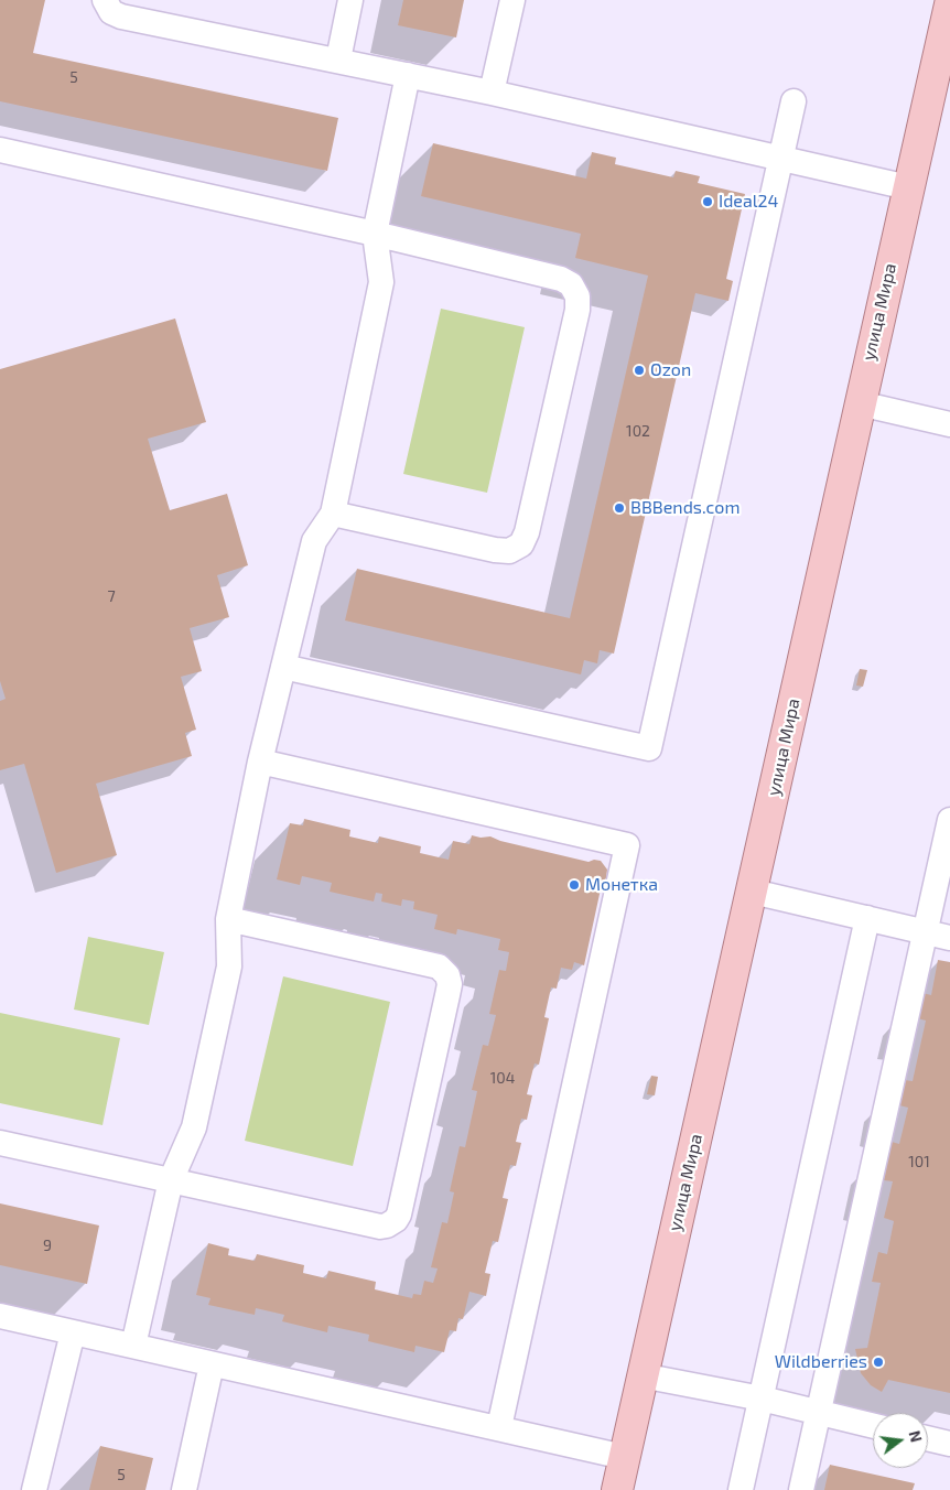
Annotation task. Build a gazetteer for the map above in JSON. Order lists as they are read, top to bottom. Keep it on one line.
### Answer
{"streets":{"main road":["улица Мира"]},"places":["Ideal24","Ozon","BBBends.com","Монетка","Wildberries"],"house_numbers":["5","102","7","104","101","9","5"],"north":"right"}
